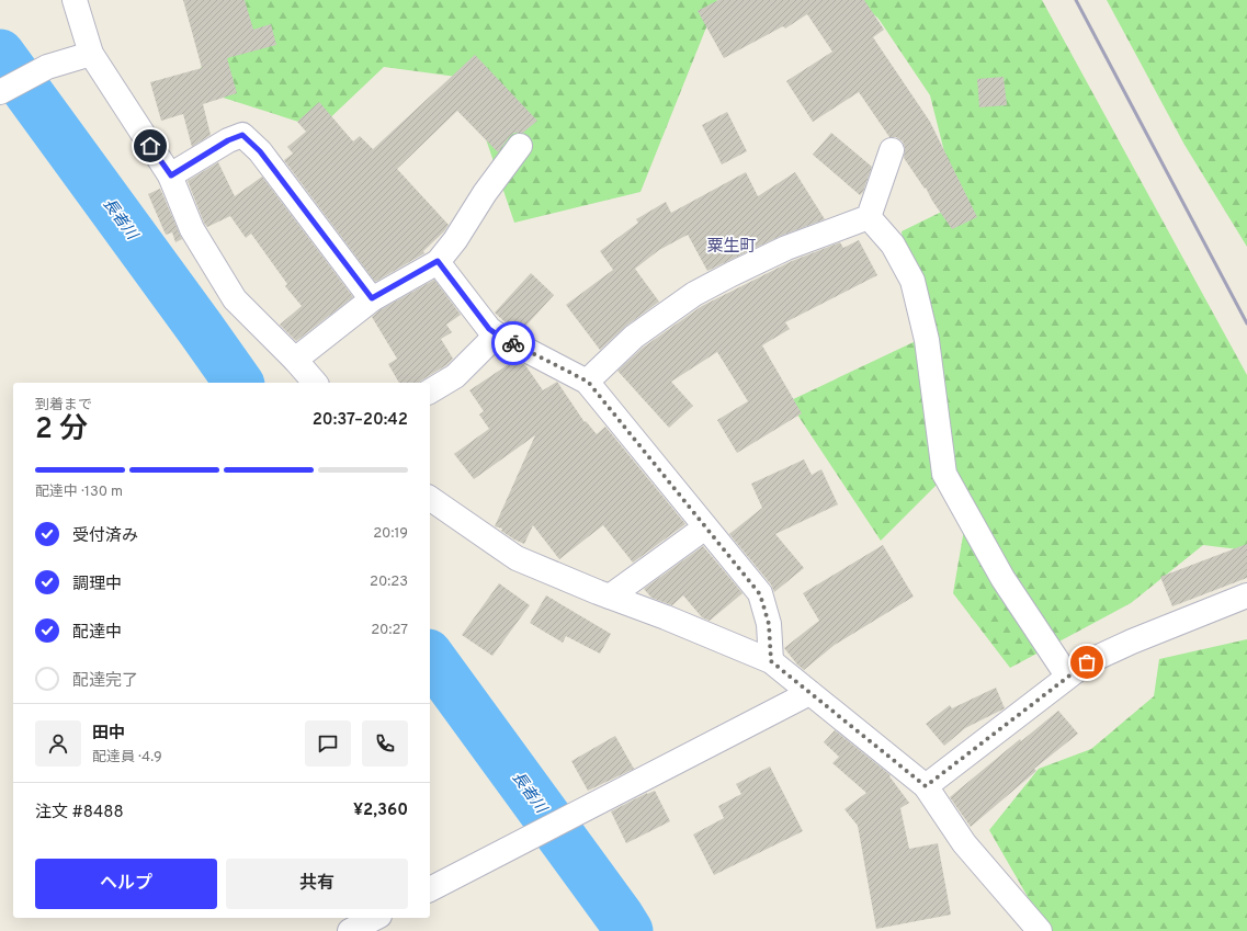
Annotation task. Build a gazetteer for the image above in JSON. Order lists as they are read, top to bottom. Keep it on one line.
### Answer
{"districts":["粟生町"],"water":["長者川"],"page":{"heading":["2 分","到着まで","20:37–20:42"],"panel":["田中","配達員 · 4.9","注文 #8488","¥2,360"],"bar":"配達中 · 130 m","list":[["受付済み","20:19"],["調理中","20:23"],["配達中","20:27"],"配達完了"],"buttons":["ヘルプ","共有"]}}
